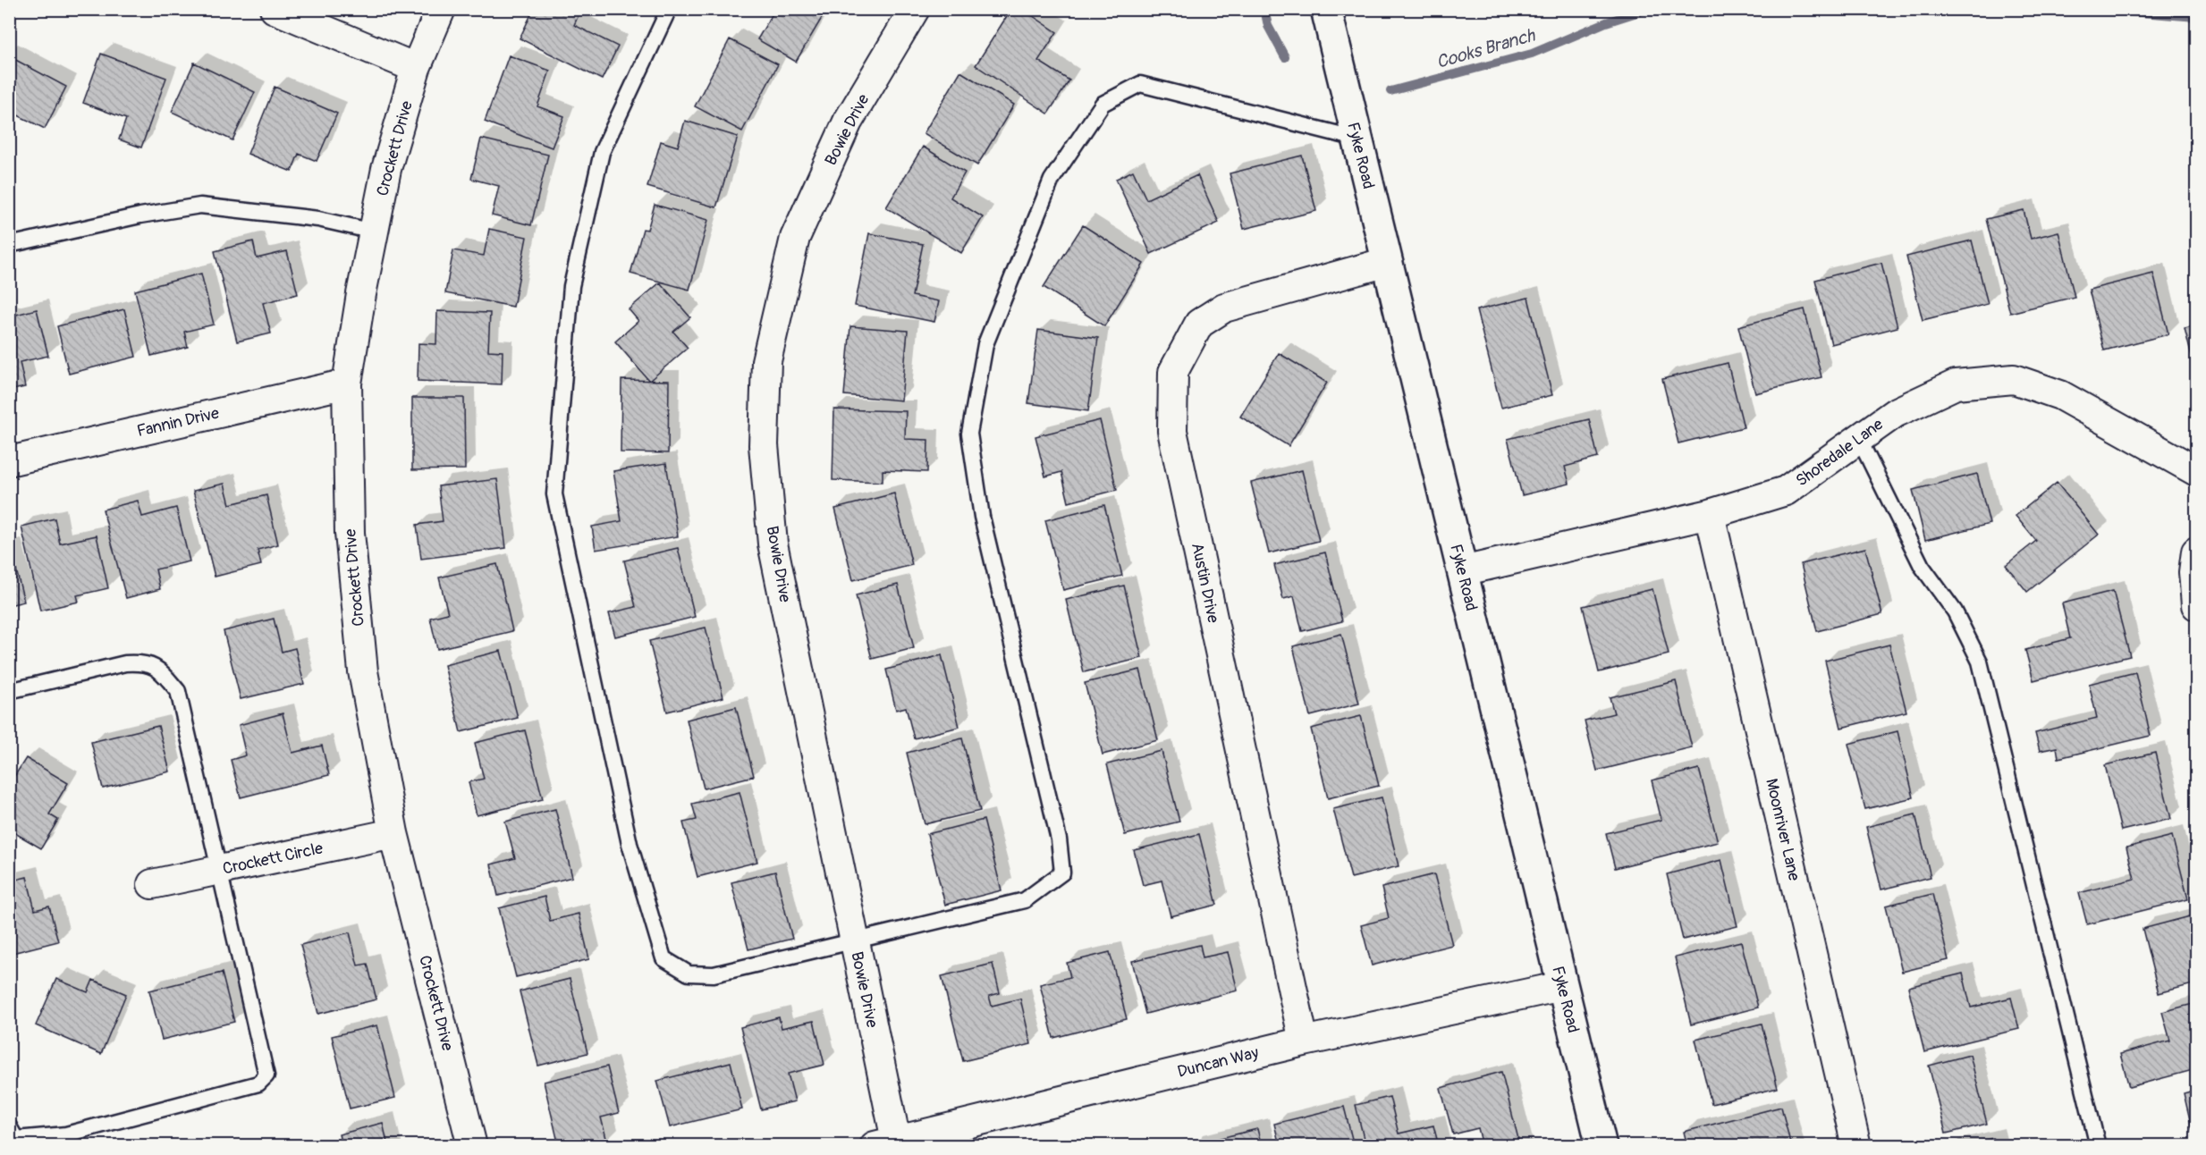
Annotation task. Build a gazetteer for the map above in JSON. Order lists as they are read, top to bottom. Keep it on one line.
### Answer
{"streets":{"street":["Bowie Drive","Crockett Drive","Fyke Road","Fannin Drive","Shoredale Lane","Austin Drive","Moonriver Lane","Crockett Circle","Duncan Way"]},"crossings":[["Bowie Drive","Duncan Way"],["Crockett Drive","Fannin Drive"],["Crockett Drive","Crockett Circle"],["Fyke Road","Shoredale Lane"],["Fyke Road","Austin Drive"],["Fyke Road","Duncan Way"],["Shoredale Lane","Moonriver Lane"],["Austin Drive","Duncan Way"]],"water":["Cooks Branch"]}
